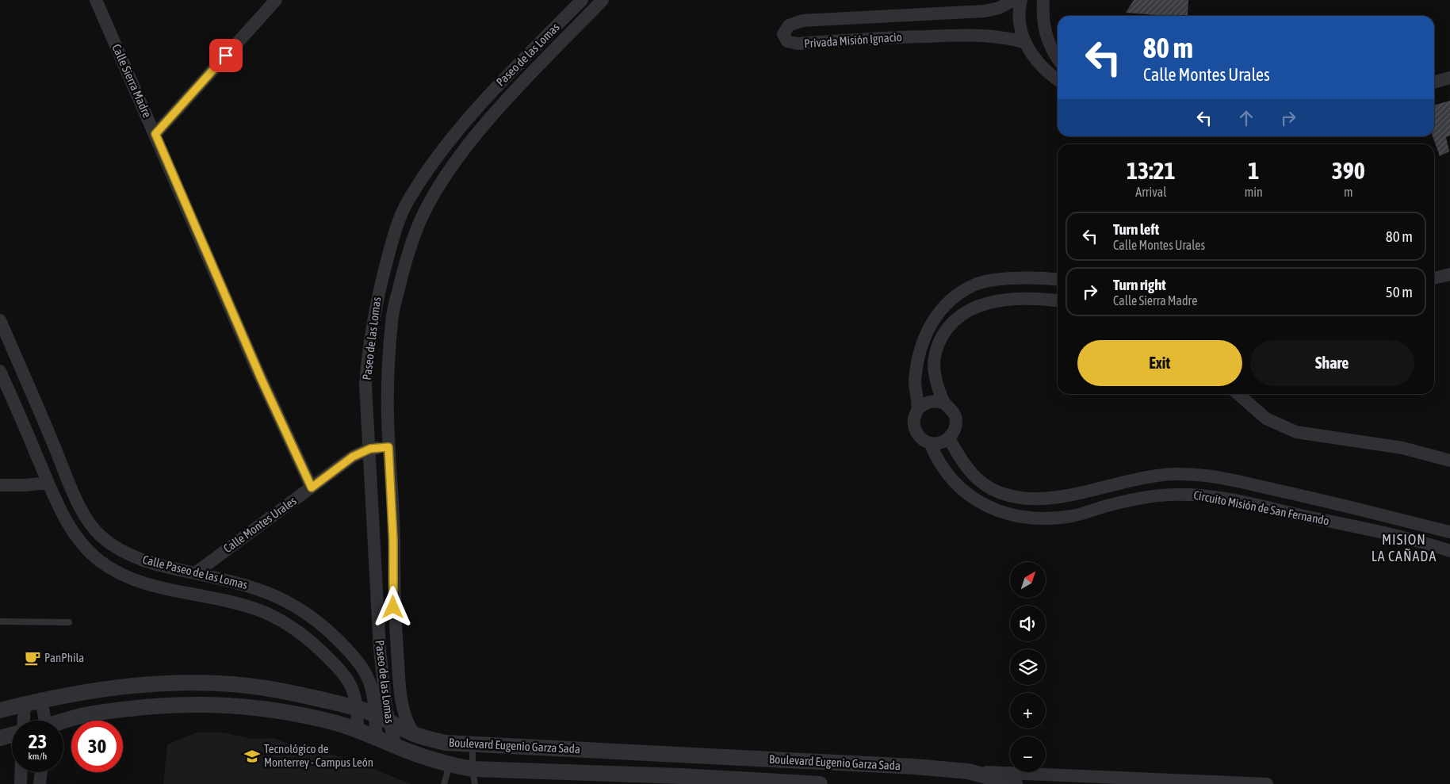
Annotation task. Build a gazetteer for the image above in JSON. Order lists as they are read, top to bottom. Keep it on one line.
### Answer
{"streets":{"street":["Privada Misión Ignacio","Paseo de las Lomas","Calle Sierra Madre","Circuito Misión de San Fernando","Calle Montes Urales","Calle Paseo de las Lomas","Boulevard Eugenio Garza Sada"]},"crossings":[["Paseo de las Lomas","Calle Montes Urales"],["Paseo de las Lomas","Boulevard Eugenio Garza Sada"],["Calle Sierra Madre","Calle Montes Urales"],["Calle Montes Urales","Calle Paseo de las Lomas"],["Calle Paseo de las Lomas","Boulevard Eugenio Garza Sada"]],"districts":["MISION LA CAÑADA"],"places":{"cafe":["PanPhila"],"school or university":["Tecnológico de Monterrey - Campus León"]},"north":"top right","page":{"turn":["80 m","Calle Montes Urales"],"eta":["13:21","Arrival","1","min","390","m"],"list":[{"name":"Turn left","note":"Calle Montes Urales","value":"80 m"},{"name":"Turn right","note":"Calle Sierra Madre","value":"50 m"}],"buttons":["Exit","Share"],"map_buttons":["+","−"],"speed":"23 km/h","limit":"30"}}
